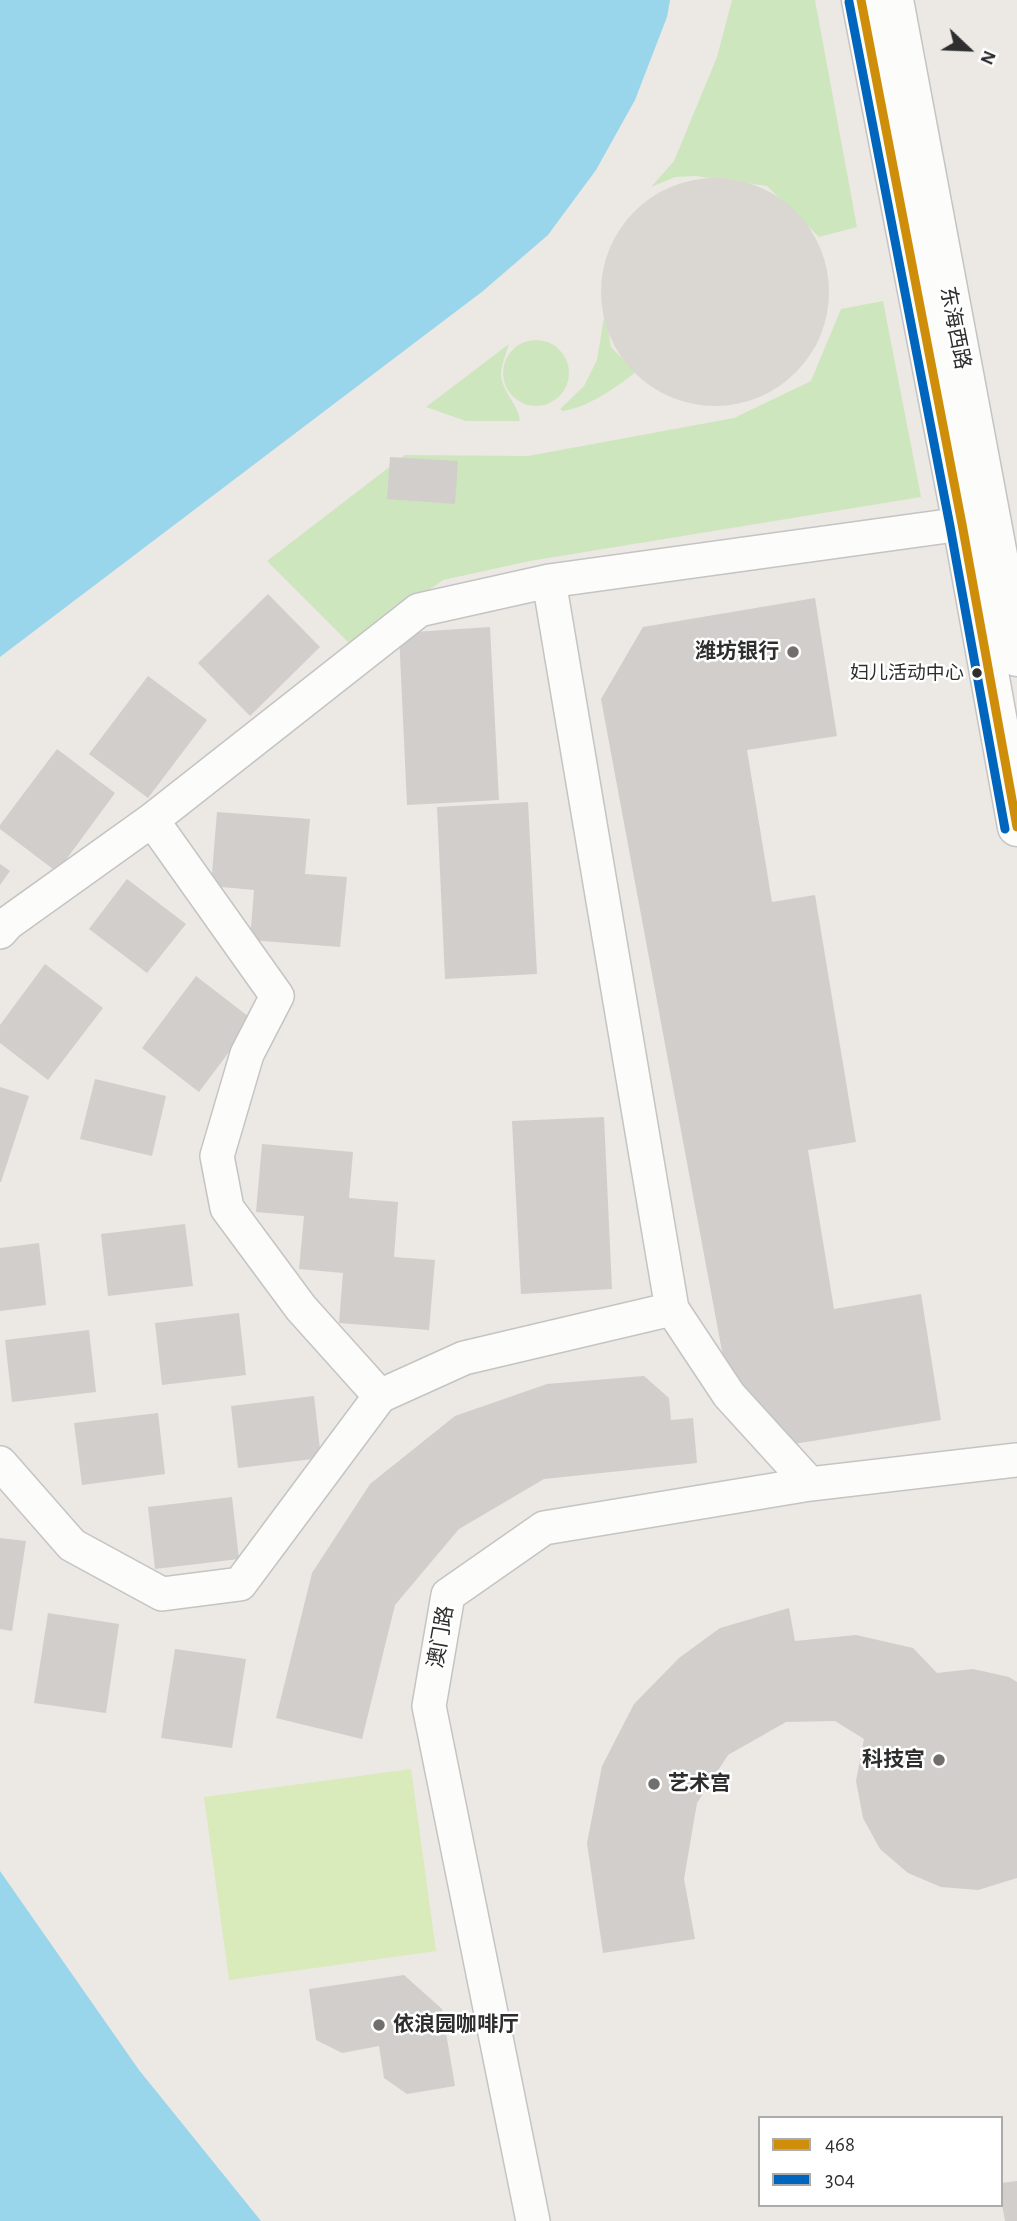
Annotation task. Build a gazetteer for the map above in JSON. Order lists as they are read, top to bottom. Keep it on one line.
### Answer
{"streets":{"main road":["东海西路"],"street":["澳门路"]},"places":["潍坊银行","妇儿活动中心","科技宫","艺术宫","依浪园咖啡厅"],"lines":["transit line 468","transit line 304"],"legend":["468","304"],"north":"bottom right"}
